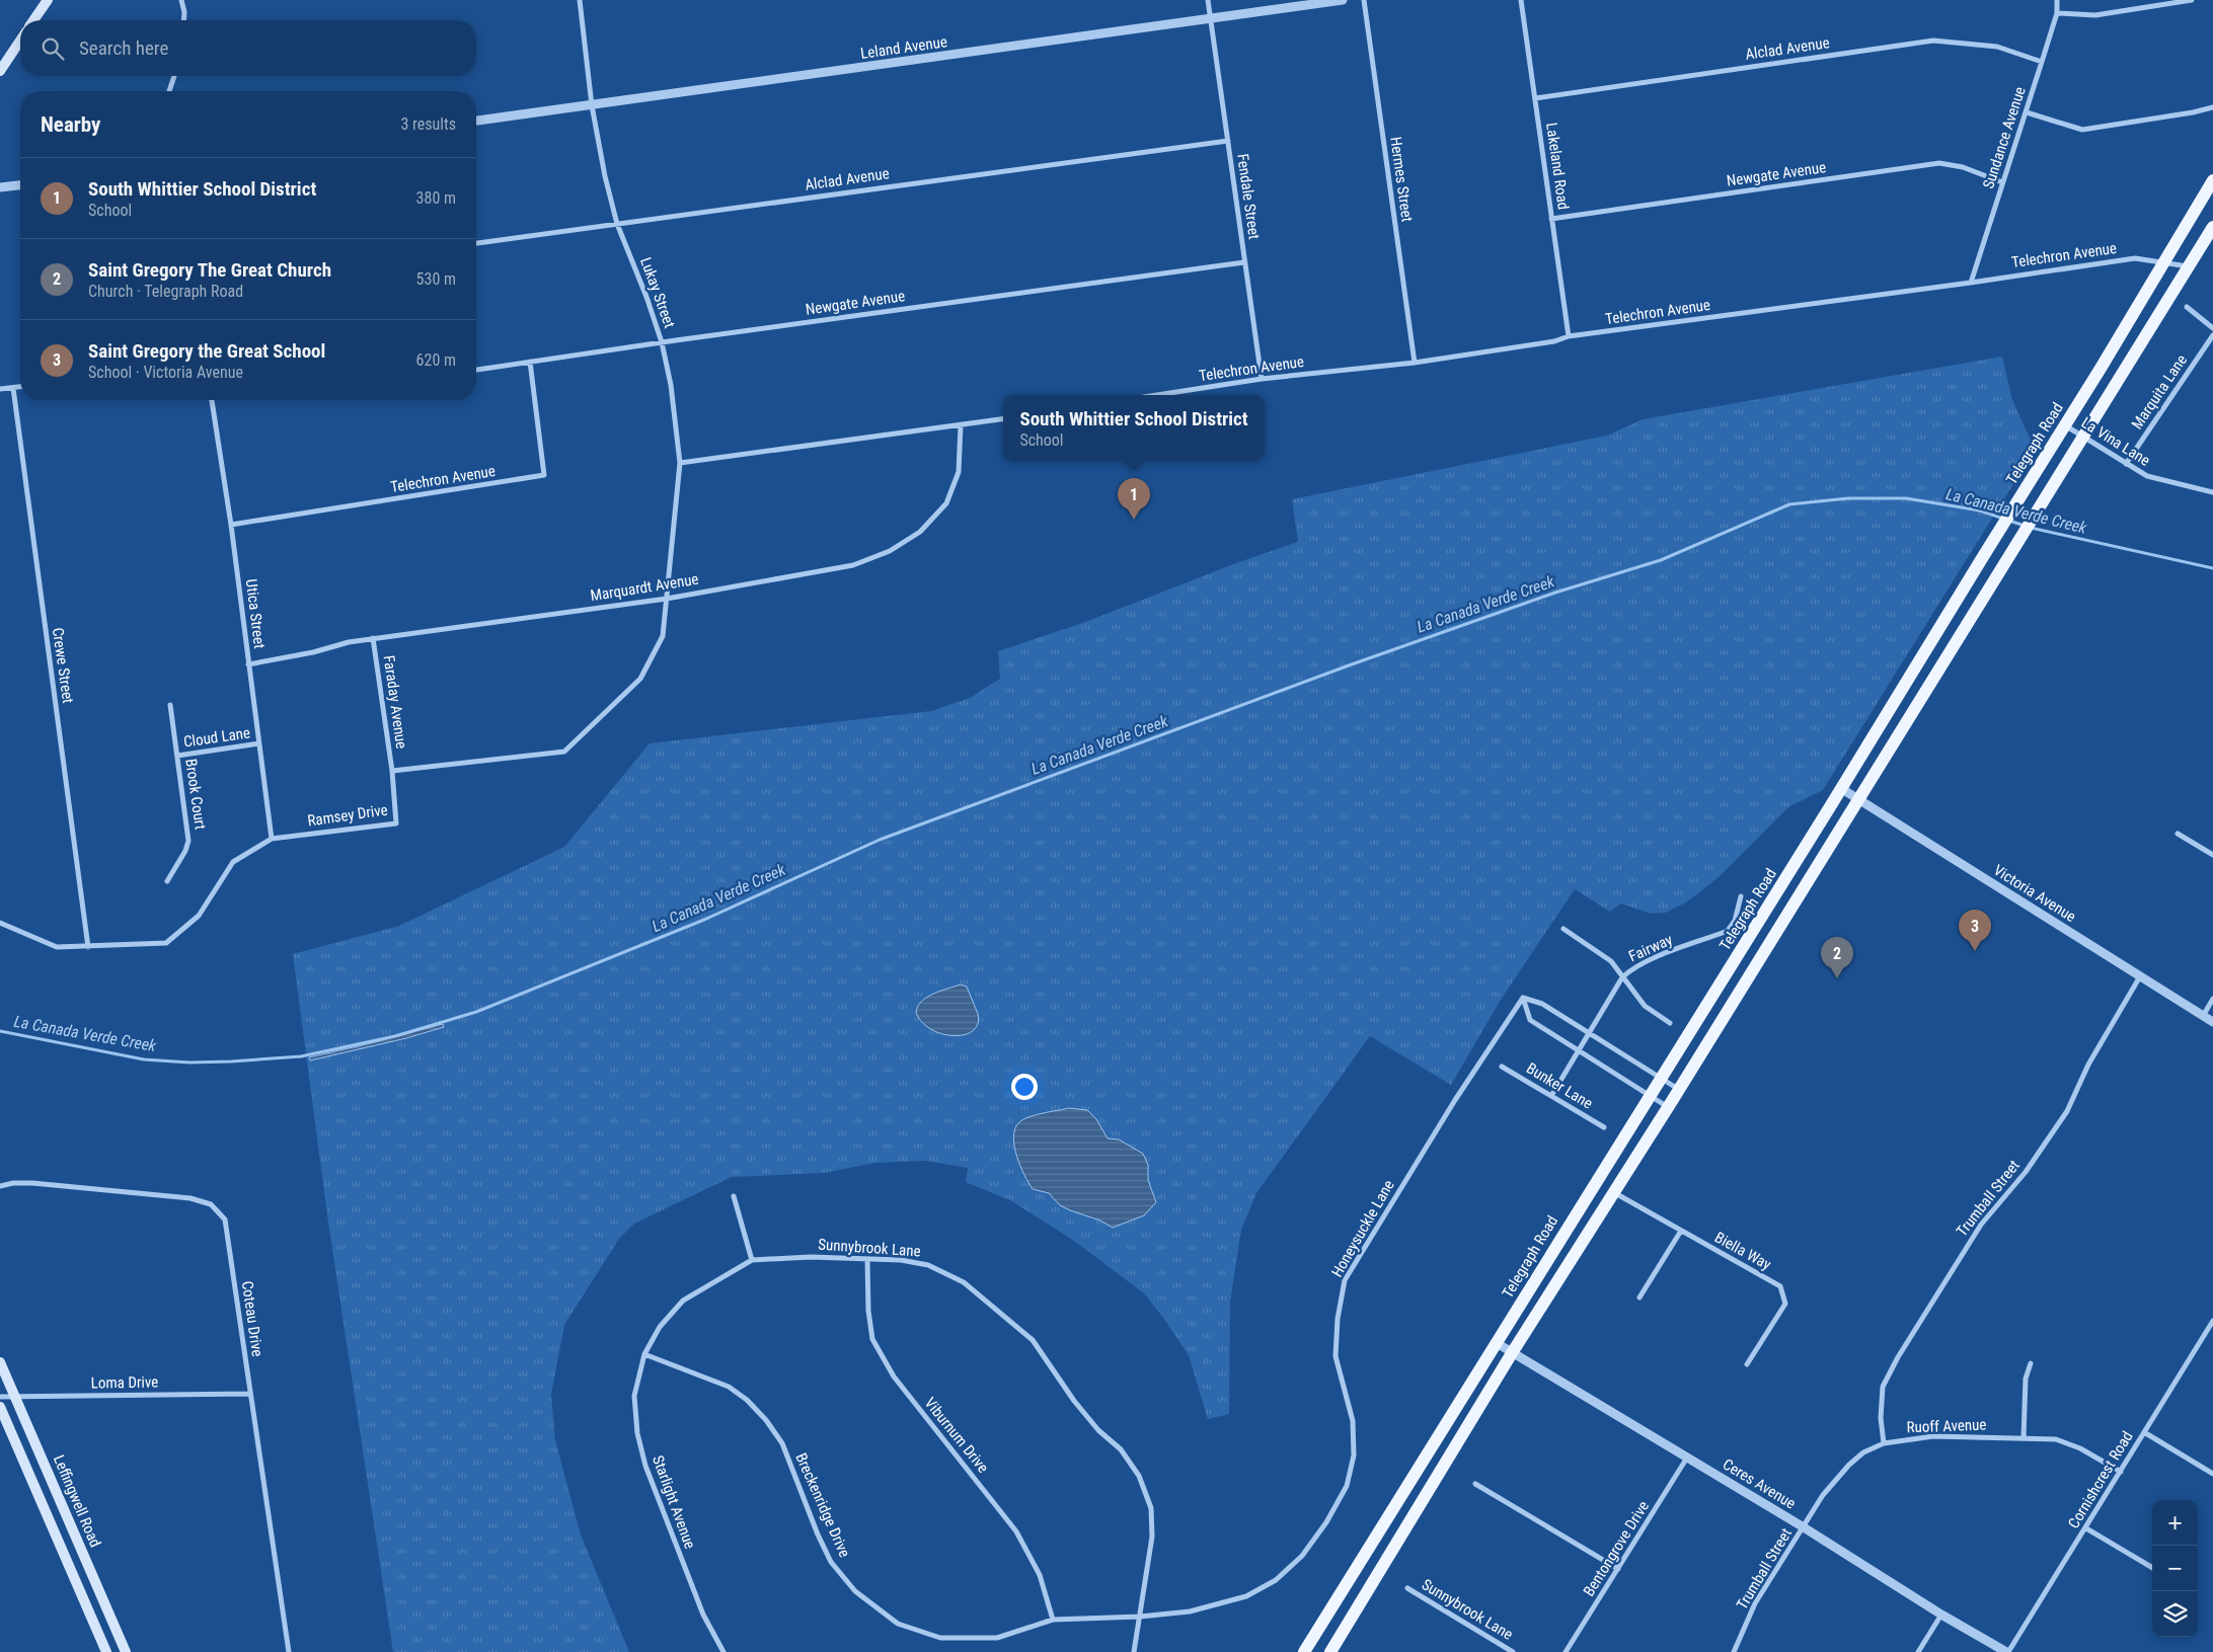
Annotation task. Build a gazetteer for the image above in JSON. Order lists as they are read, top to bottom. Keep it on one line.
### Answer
{"streets":{"main road":["Telegraph Road","Leffingwell Road"],"street":["Leland Avenue","Alclad Avenue","Sundance Avenue","Lakeland Road","Newgate Avenue","Hermes Street","Fendale Street","Telechron Avenue","Lukay Street","Marquita Lane","La Vina Lane","Marquardt Avenue","Utica Street","Crewe Street","Faraday Avenue","Cloud Lane","Brook Court","Ramsey Drive","Victoria Avenue","Fairway","Bunker Lane","Trumball Street","Honeysuckle Lane","Sunnybrook Lane","Biella Way","Coteau Drive","Loma Drive","Ruoff Avenue","Viburnum Drive","Cornishcrest Road","Ceres Avenue","Starlight Avenue","Breckenridge Drive","Bentongrove Drive"]},"crossings":[["Leland Avenue","Fendale Street"],["Leland Avenue","Lukay Street"],["Alclad Avenue","Sundance Avenue"],["Alclad Avenue","Lakeland Road"],["Alclad Avenue","Fendale Street"],["Alclad Avenue","Lukay Street"],["Sundance Avenue","Newgate Avenue"],["Sundance Avenue","Telechron Avenue"],["Lakeland Road","Newgate Avenue"],["Lakeland Road","Telechron Avenue"],["Newgate Avenue","Fendale Street"],["Newgate Avenue","Telechron Avenue"],["Newgate Avenue","Lukay Street"],["Hermes Street","Telechron Avenue"],["Fendale Street","Telechron Avenue"],["Telechron Avenue","Telegraph Road"],["Telechron Avenue","Utica Street"],["Lukay Street","Marquardt Avenue"],["Marquita Lane","La Vina Lane"],["La Vina Lane","Telegraph Road"],["Telegraph Road","Victoria Avenue"],["Telegraph Road","Ceres Avenue"],["Marquardt Avenue","Utica Street"],["Marquardt Avenue","Faraday Avenue"],["Utica Street","Cloud Lane"],["Utica Street","Ramsey Drive"],["Crewe Street","Ramsey Drive"],["Faraday Avenue","Ramsey Drive"],["Cloud Lane","Brook Court"],["Victoria Avenue","Trumball Street"],["Fairway","Bunker Lane"],["Trumball Street","Ruoff Avenue"],["Trumball Street","Ceres Avenue"],["Honeysuckle Lane","Sunnybrook Lane"],["Honeysuckle Lane","Breckenridge Drive"],["Sunnybrook Lane","Viburnum Drive"],["Sunnybrook Lane","Starlight Avenue"],["Sunnybrook Lane","Breckenridge Drive"],["Coteau Drive","Loma Drive"],["Loma Drive","Leffingwell Road"],["Ruoff Avenue","Cornishcrest Road"],["Ruoff Avenue","Ceres Avenue"],["Viburnum Drive","Breckenridge Drive"],["Cornishcrest Road","Ceres Avenue"],["Ceres Avenue","Bentongrove Drive"],["Starlight Avenue","Breckenridge Drive"]],"water":["La Canada Verde Creek"],"page":{"search":"Search here","heading":["Nearby","3 results"],"list":[{"mark":"1","name":"South Whittier School District","note":"School","value":"380 m"},{"mark":"2","name":"Saint Gregory The Great Church","note":"Church · Telegraph Road","value":"530 m"},{"mark":"3","name":"Saint Gregory the Great School","note":"School · Victoria Avenue","value":"620 m"}],"popup":["South Whittier School District","School"],"pins":["1","3","2"],"map_buttons":["+","−"]}}
